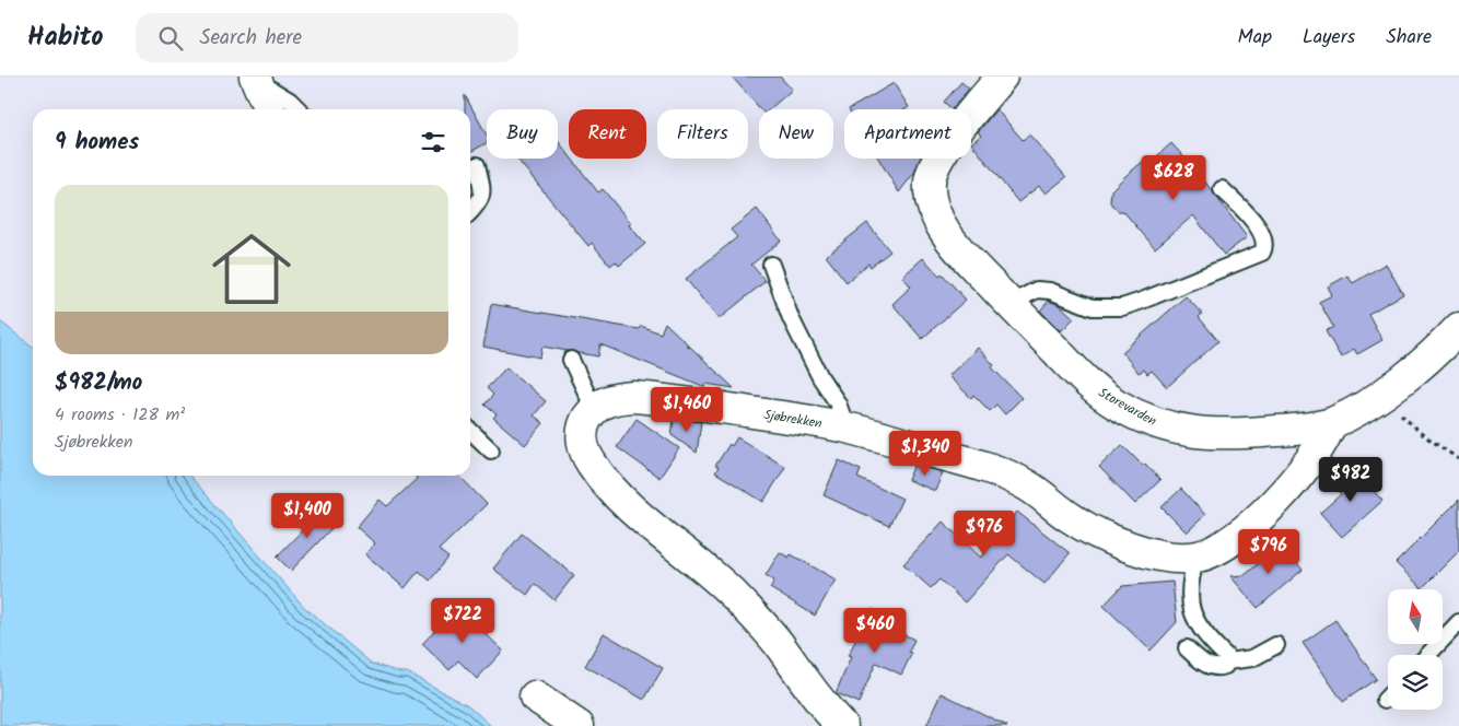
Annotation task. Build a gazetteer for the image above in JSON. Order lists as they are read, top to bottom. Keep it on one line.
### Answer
{"streets":{"street":["Storevarden","Sjøbrekken"]},"crossings":[["Storevarden","Sjøbrekken"]],"north":"top","page":{"header":"Habito","search":"Search here","nav":["Map","Layers","Share"],"chip":["Buy","Rent","Filters","New","Apartment"],"heading":"9 homes","price":["$628","$1,460","$1,340","$982","$1,400","$976","$796","$722","$460"],"list":[{"name":"$982/mo","note":"4 rooms · 128 m² · Sjøbrekken"}]}}
